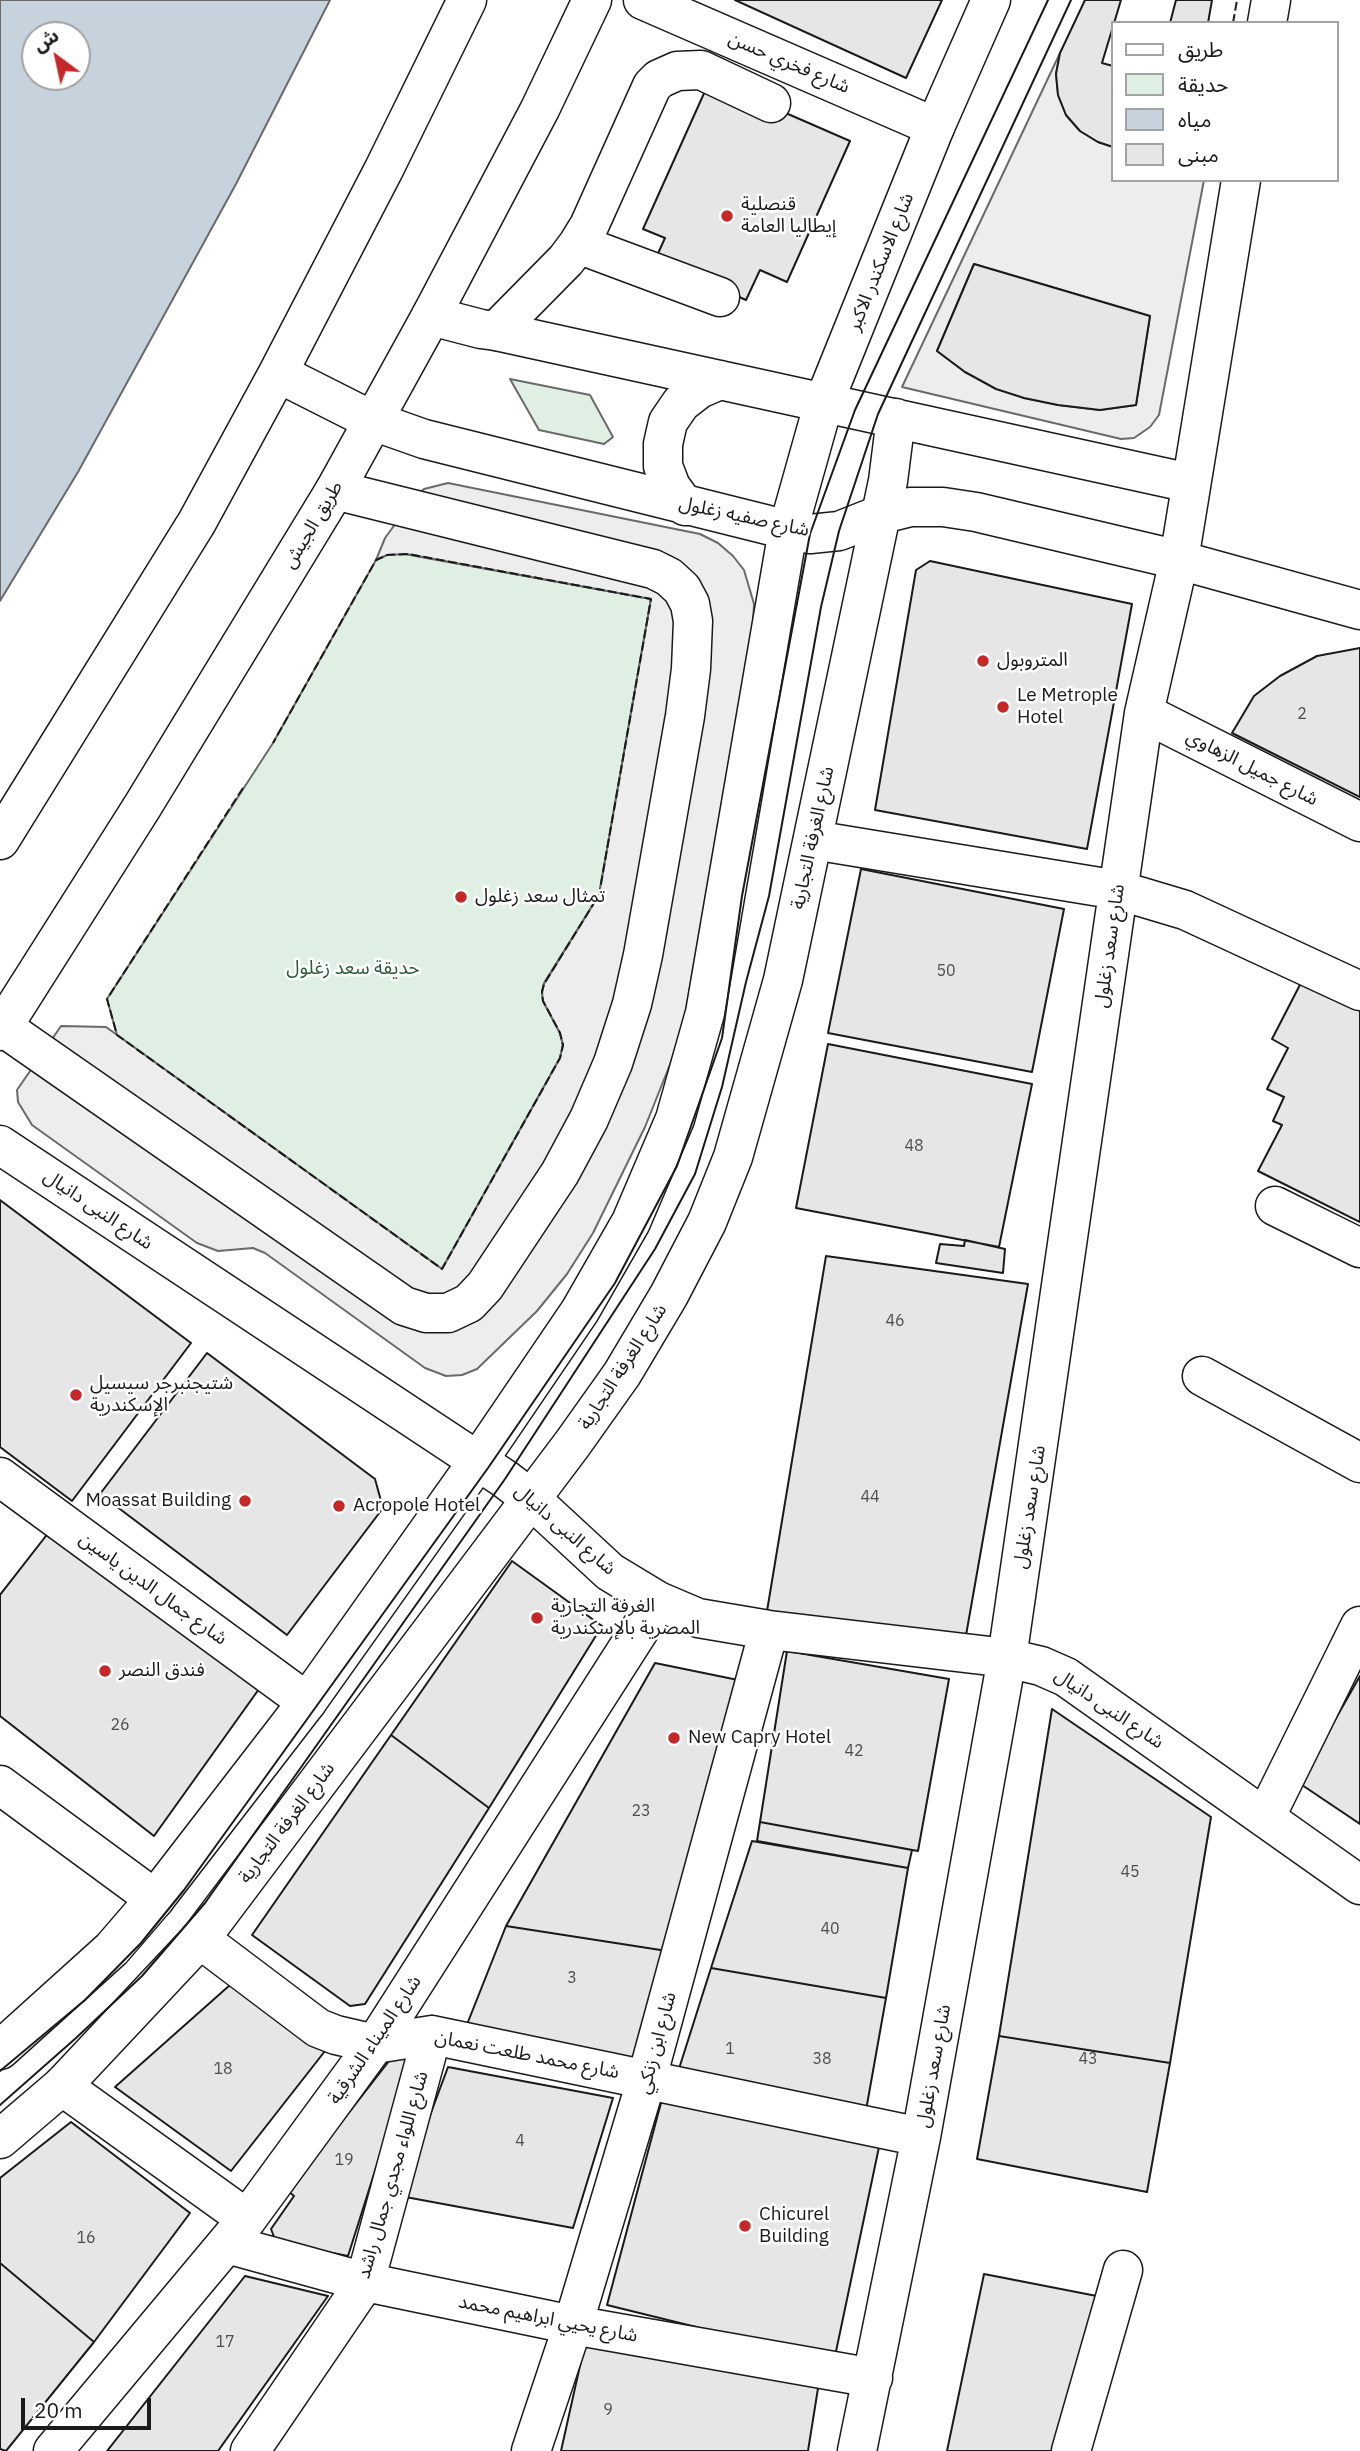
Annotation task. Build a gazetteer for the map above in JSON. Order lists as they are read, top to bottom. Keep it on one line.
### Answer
{"streets":{"main road":["شارع فخري حسن","شارع الاسكندر الاكبر","شارع صفيه زغلول","طريق الجيش","شارع جميل الزهاوي","شارع الغرفة التجارية","شارع سعد زغلول","شارع النبى دانيال","شارع جمال الدين ياسين","شارع الميناء الشرقية","شارع ابن زنكي","شارع محمد طلعت نعمان","شارع اللواء مجدي جمال راشد","شارع يحيي ابراهيم محمد"]},"crossings":[["شارع فخري حسن","شارع الاسكندر الاكبر"],["شارع الاسكندر الاكبر","شارع صفيه زغلول"],["شارع صفيه زغلول","طريق الجيش"],["شارع صفيه زغلول","شارع الغرفة التجارية"],["شارع صفيه زغلول","شارع سعد زغلول"],["شارع جميل الزهاوي","شارع سعد زغلول"],["شارع الغرفة التجارية","شارع النبى دانيال"],["شارع الغرفة التجارية","شارع محمد طلعت نعمان"],["شارع الغرفة التجارية","شارع يحيي ابراهيم محمد"],["شارع سعد زغلول","شارع النبى دانيال"],["شارع سعد زغلول","شارع محمد طلعت نعمان"],["شارع سعد زغلول","شارع يحيي ابراهيم محمد"],["شارع النبى دانيال","شارع الميناء الشرقية"],["شارع النبى دانيال","شارع ابن زنكي"],["شارع الميناء الشرقية","شارع محمد طلعت نعمان"],["شارع الميناء الشرقية","شارع يحيي ابراهيم محمد"],["شارع ابن زنكي","شارع محمد طلعت نعمان"],["شارع ابن زنكي","شارع يحيي ابراهيم محمد"],["شارع محمد طلعت نعمان","شارع اللواء مجدي جمال راشد"],["شارع اللواء مجدي جمال راشد","شارع يحيي ابراهيم محمد"]],"parks":["حديقة سعد زغلول"],"places":["قنصلية إيطاليا العامة","المتروبول","Le Metrople Hotel","تمثال سعد زغلول","شتيجنبرجر سيسيل الإسكندرية","Moassat Building","Acropole Hotel","الغرفة التجارية المصرية بالإسكندرية","فندق النصر","New Capry Hotel","Chicurel Building"],"house_numbers":["2","50","48","46","44","26","42","23","45","40","3","1","38","43","18","4","19","16","17","9"],"legend":["طريق","حديقة","مياه","مبنى"],"scale_bar":"20 m","north":"top left"}
